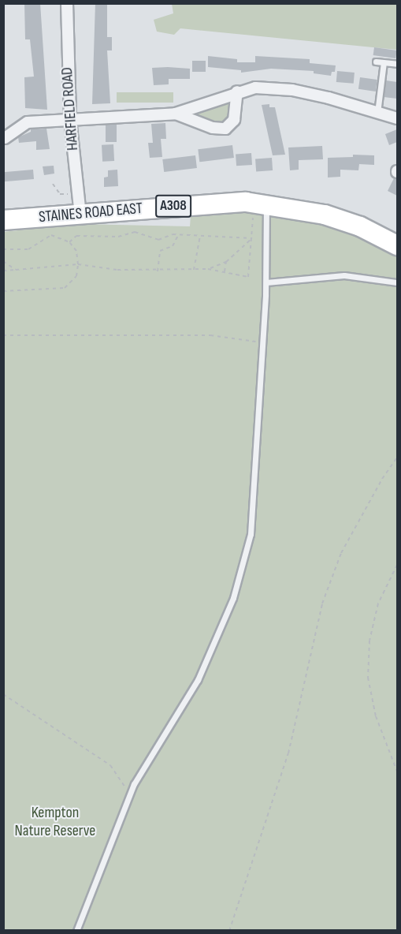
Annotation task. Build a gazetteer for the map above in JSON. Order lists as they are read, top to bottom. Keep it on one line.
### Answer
{"streets":{"highway":["A308","STAINES ROAD EAST"],"street":["HARFIELD ROAD"]},"crossings":[["HARFIELD ROAD","STAINES ROAD EAST"]],"parks":["Kempton Nature Reserve"]}
